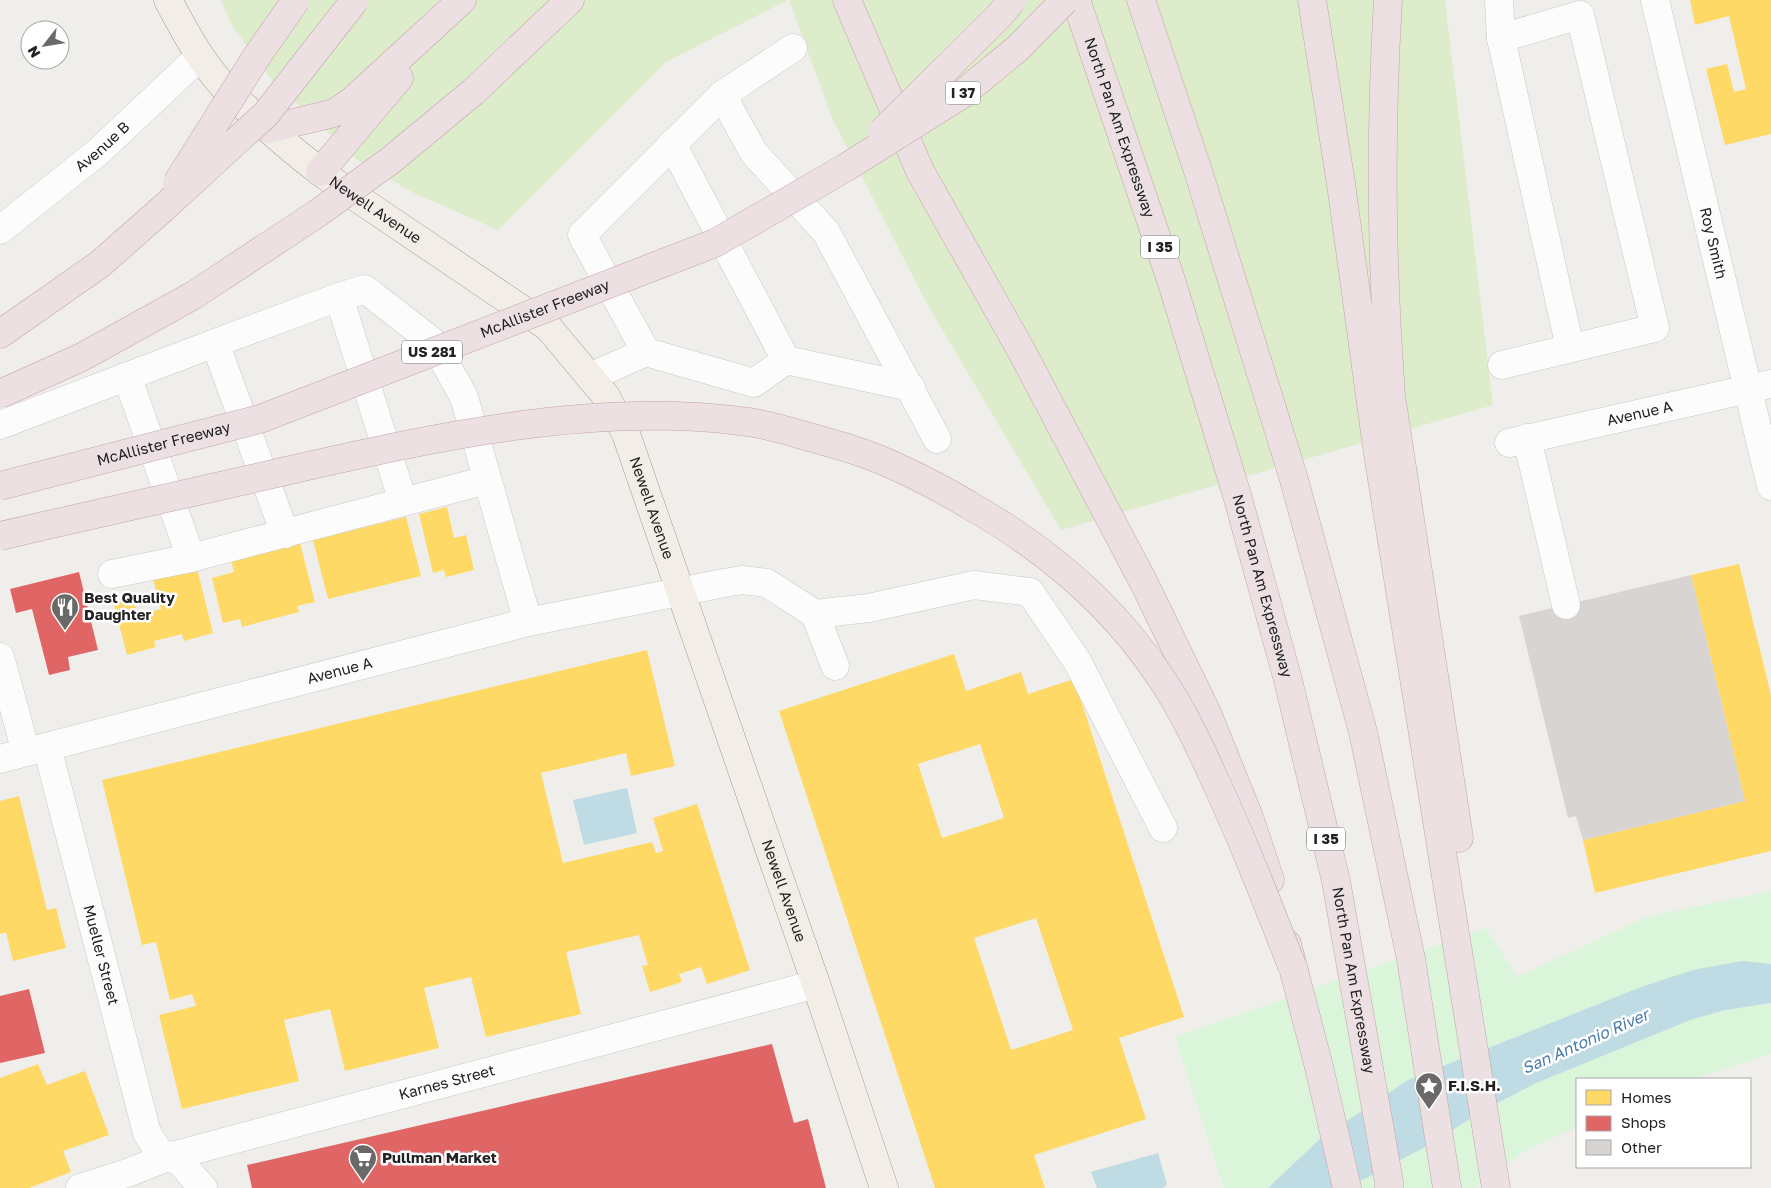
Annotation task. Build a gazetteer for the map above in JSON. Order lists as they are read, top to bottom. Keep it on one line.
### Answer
{"streets":{"highway":["I 37","North Pan Am Expressway","I 35","McAllister Freeway","US 281"],"main road":["Newell Avenue"],"street":["Avenue B","Roy Smith","Avenue A","Mueller Street","Karnes Street"]},"crossings":[["I 37","McAllister Freeway"],["Avenue B","Newell Avenue"],["Newell Avenue","Avenue A"],["Newell Avenue","Karnes Street"],["Roy Smith","Avenue A"],["Avenue A","Mueller Street"],["Mueller Street","Karnes Street"]],"water":["San Antonio River"],"places":{"restaurant":["Best Quality Daughter"],"place":["F.I.S.H."],"supermarket":["Pullman Market"]},"legend":["Homes","Shops","Other"],"north":"bottom left"}
